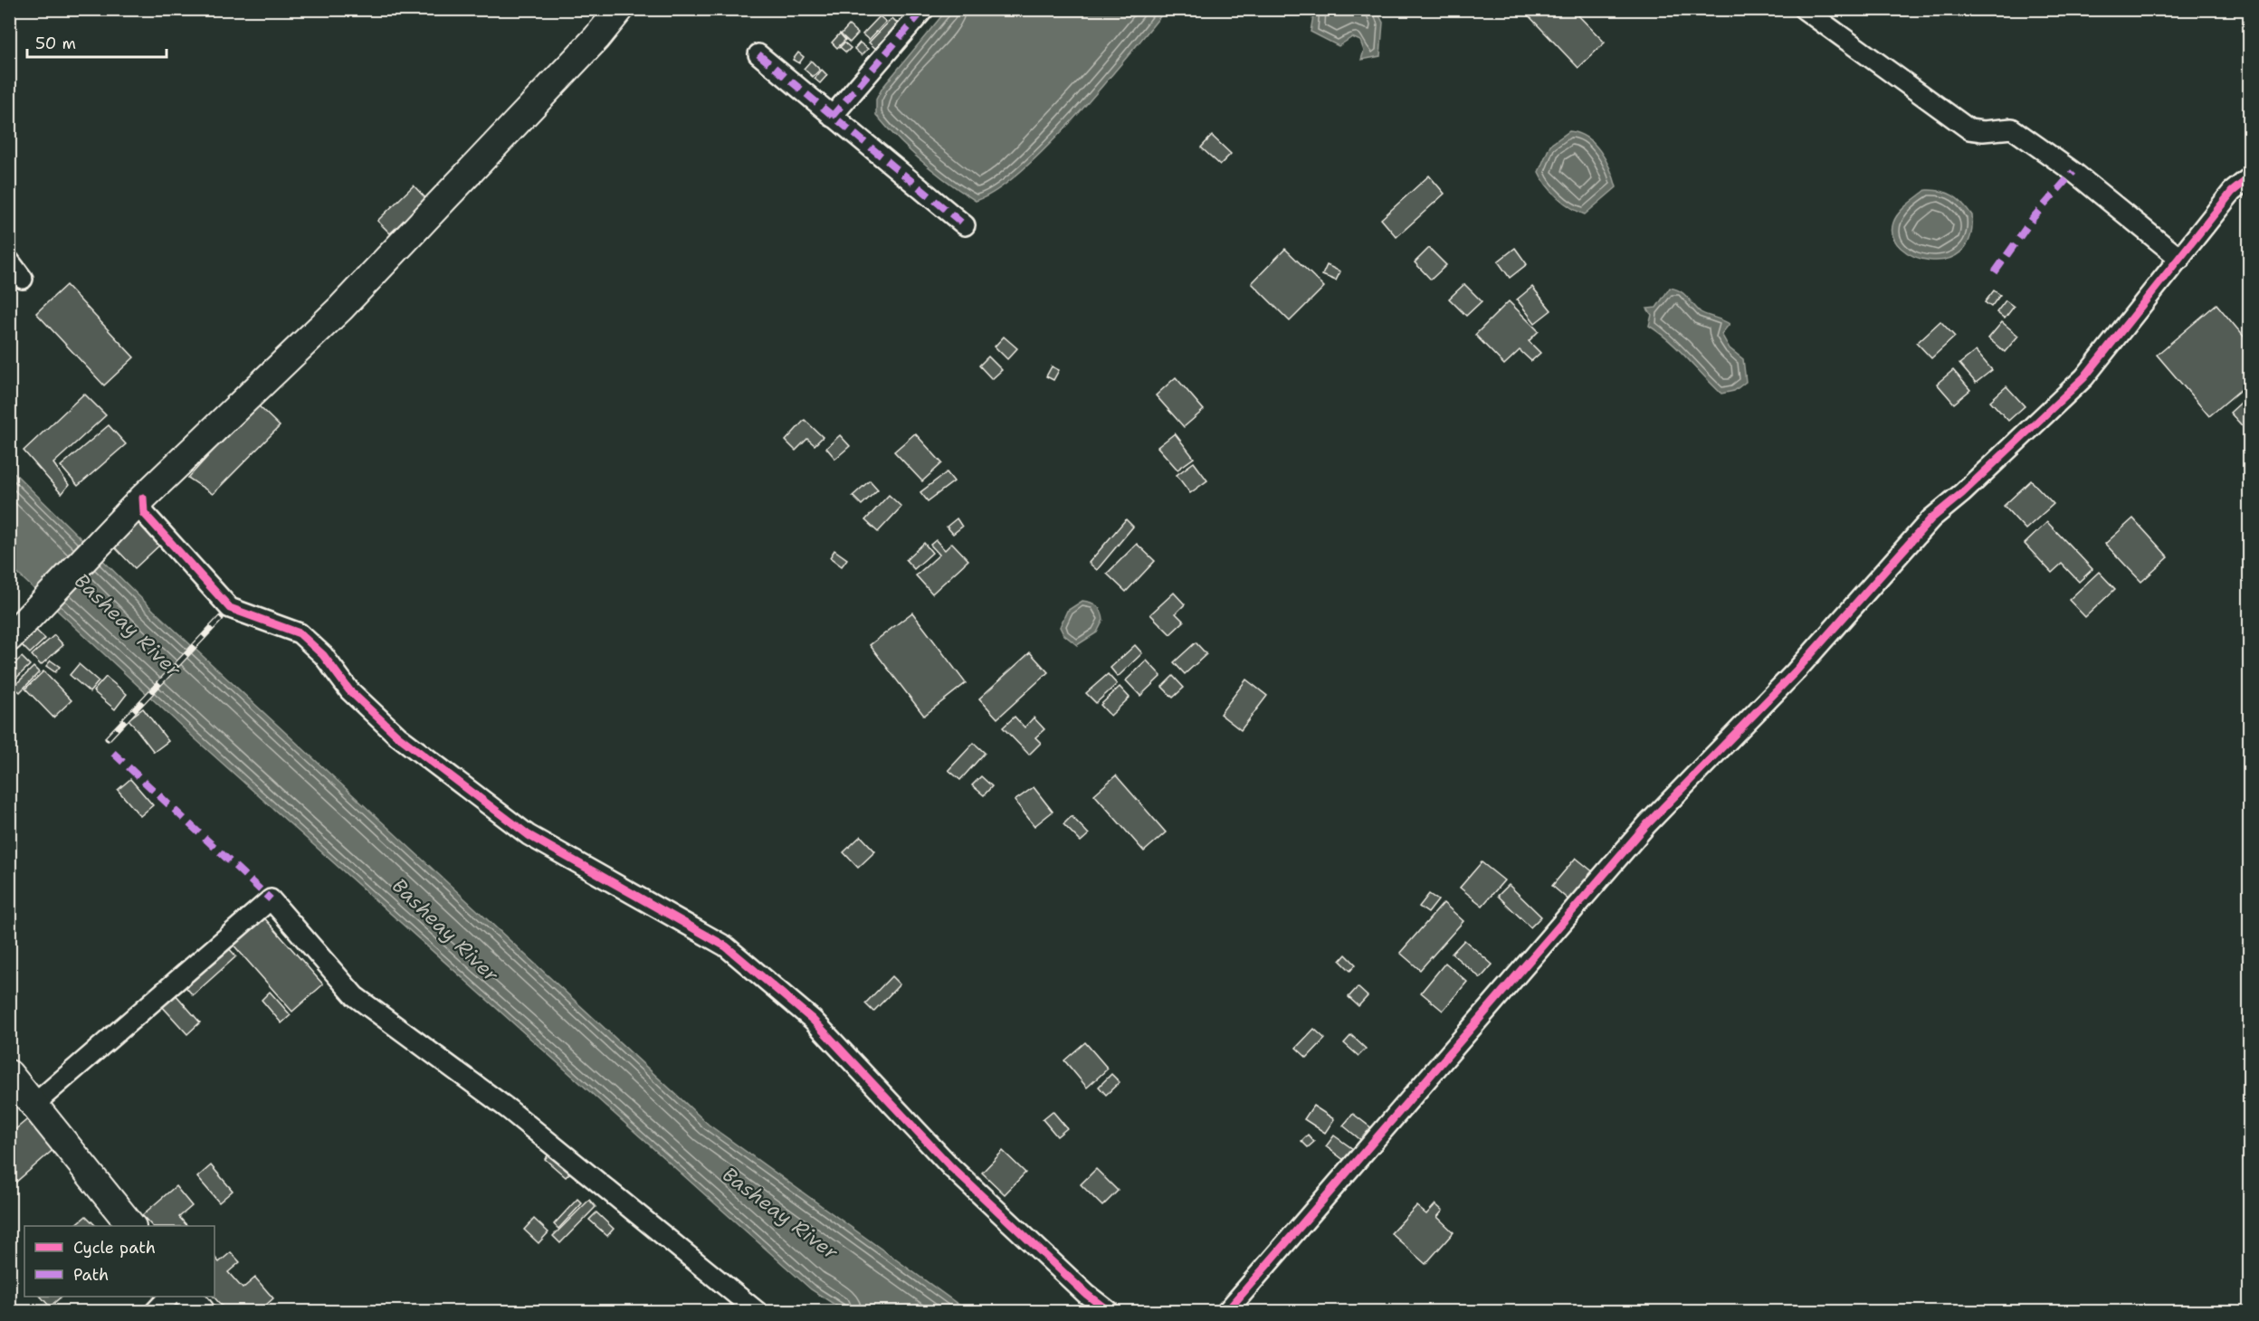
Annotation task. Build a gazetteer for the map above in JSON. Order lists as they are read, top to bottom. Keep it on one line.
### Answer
{"water":["Basheay River"],"legend":["Cycle path","Path"],"scale_bar":"50 m"}
